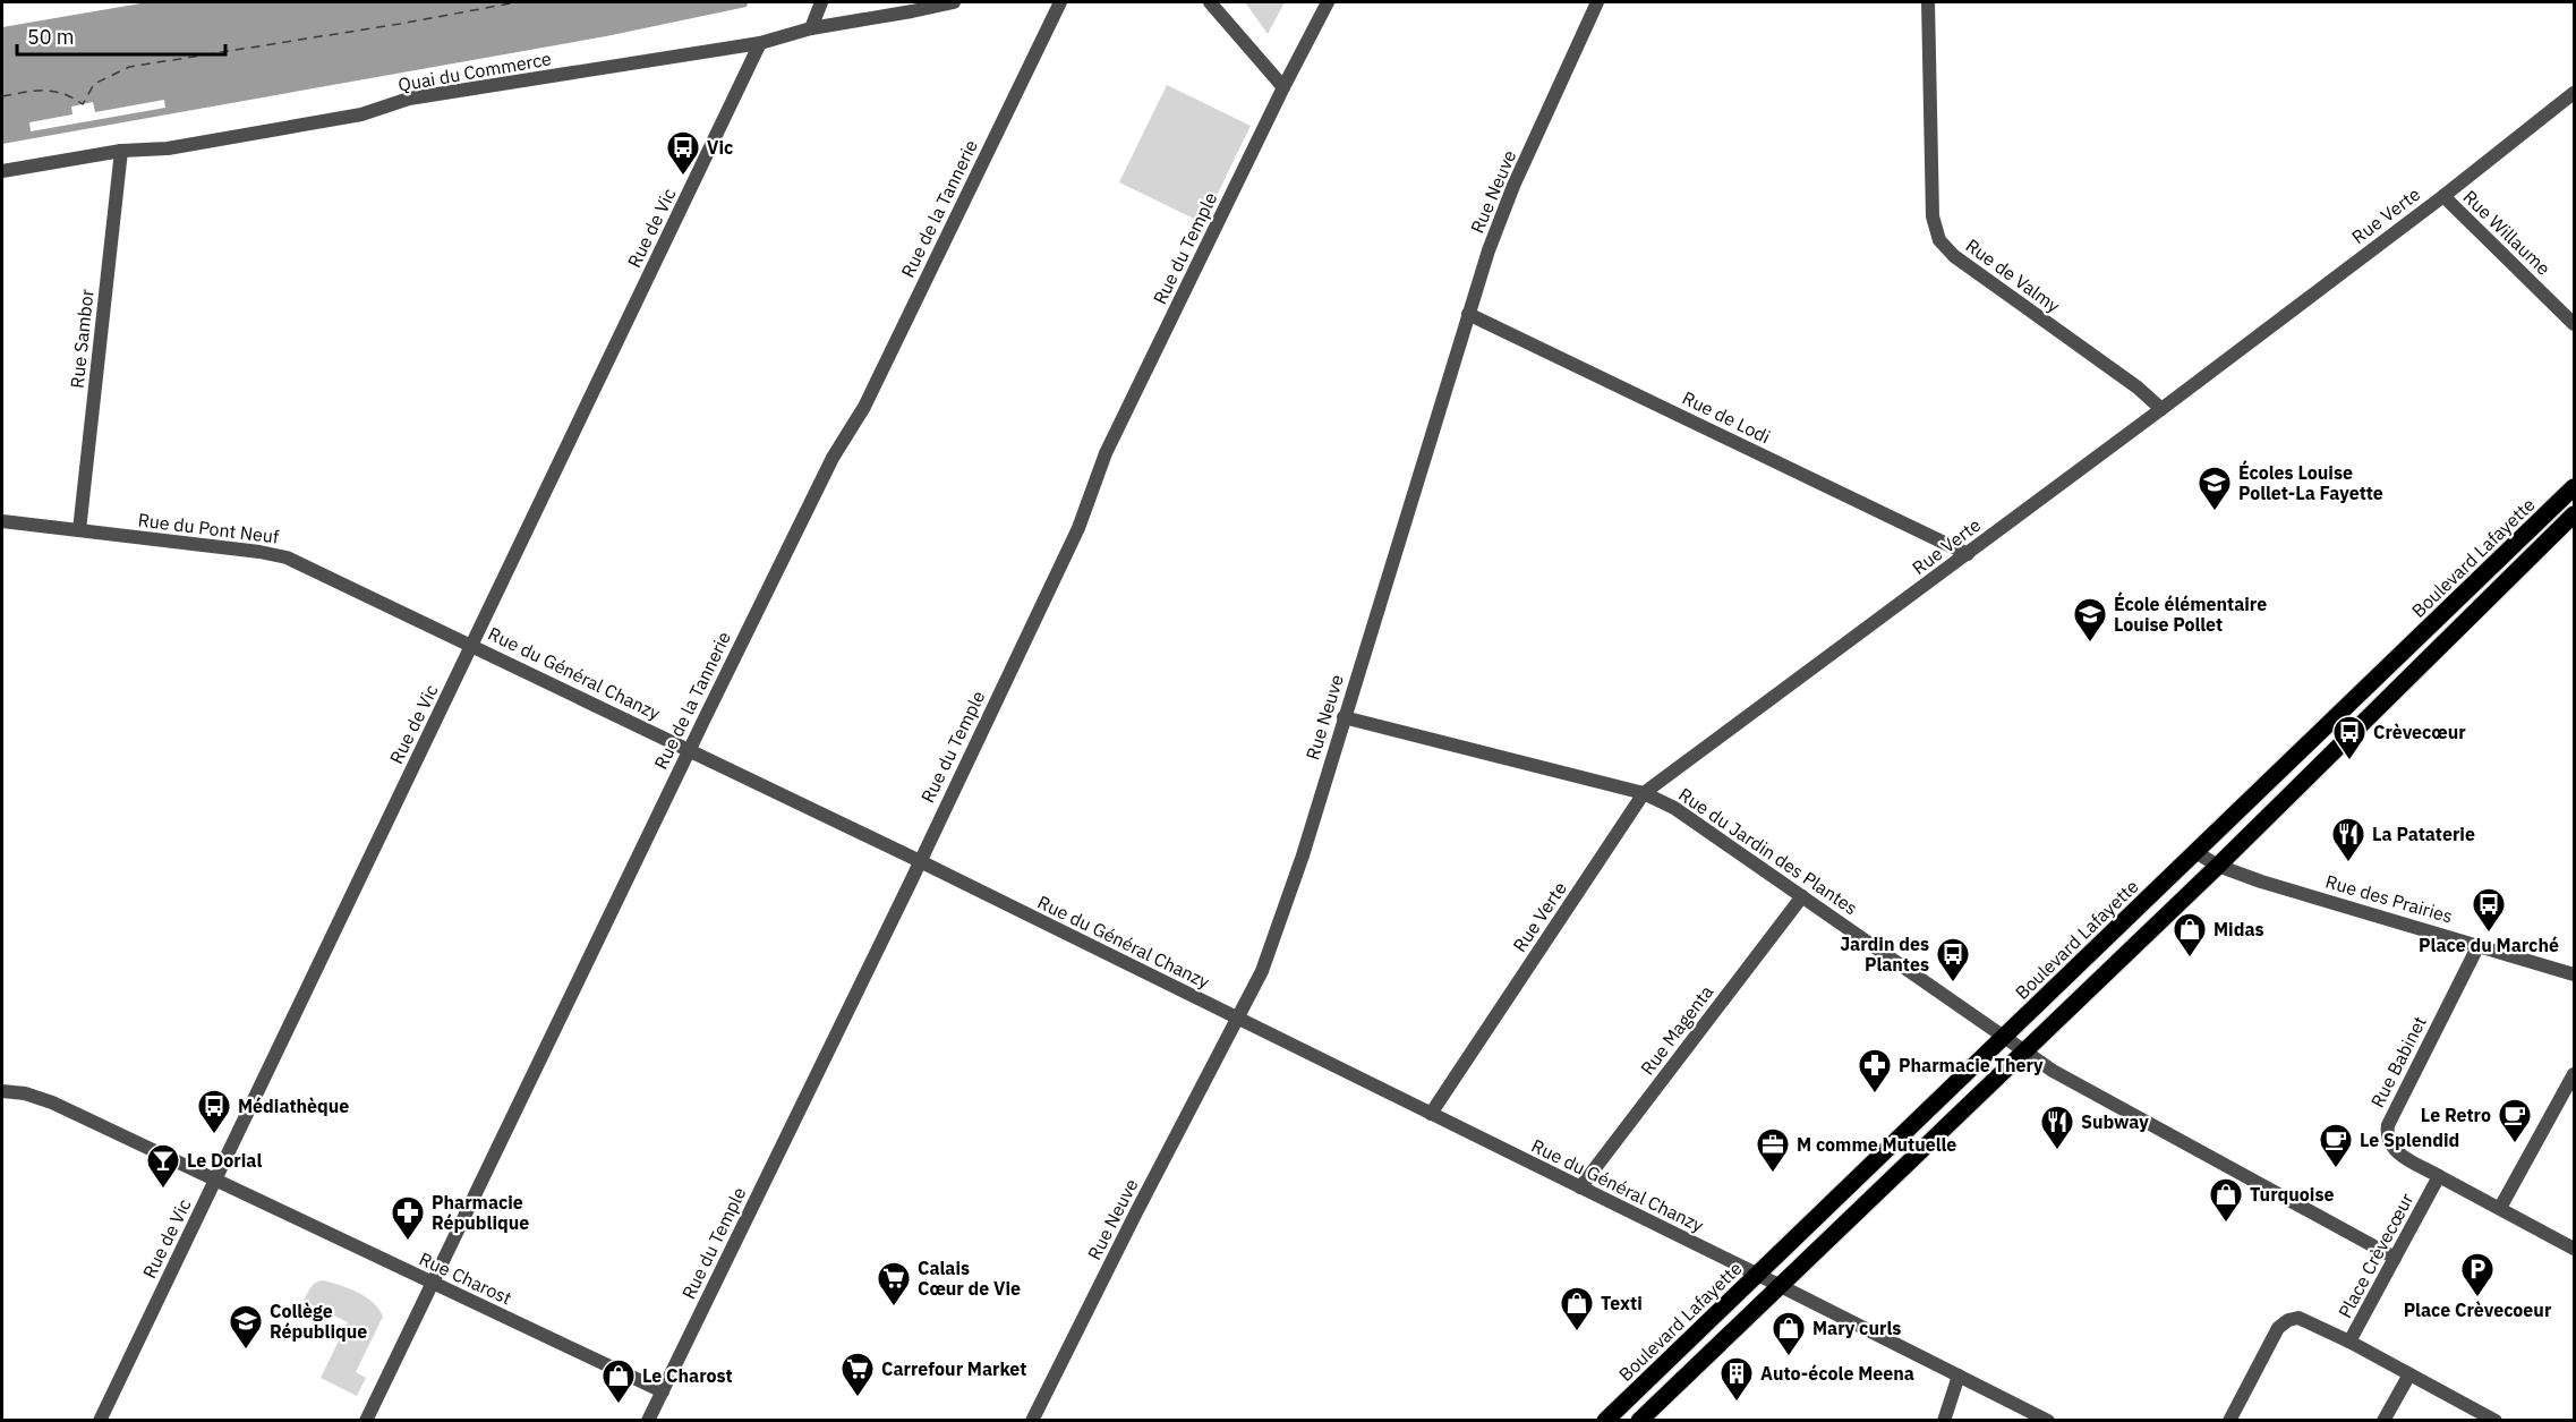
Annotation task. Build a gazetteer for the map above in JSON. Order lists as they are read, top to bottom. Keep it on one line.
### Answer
{"streets":{"main road":["Boulevard Lafayette"],"street":["Quai du Commerce","Rue Neuve","Rue de la Tannerie","Rue Verte","Rue de Vic","Rue Willaume","Rue du Temple","Rue de Valmy","Rue Sambor","Rue de Lodi","Rue du Pont Neuf","Rue du Général Chanzy","Rue du Jardin des Plantes","Rue des Prairies","Rue Magenta","Rue Babinet","Place Crèvecœur","Rue Charost"]},"crossings":[["Quai du Commerce","Rue de Vic"],["Quai du Commerce","Rue Sambor"],["Rue Neuve","Rue de Lodi"],["Rue Neuve","Rue du Général Chanzy"],["Rue Neuve","Rue du Jardin des Plantes"],["Rue de la Tannerie","Rue du Général Chanzy"],["Rue de la Tannerie","Rue Charost"],["Rue Verte","Rue Willaume"],["Rue Verte","Rue de Valmy"],["Rue Verte","Rue de Lodi"],["Rue Verte","Rue du Général Chanzy"],["Rue Verte","Rue du Jardin des Plantes"],["Rue de Vic","Rue du Pont Neuf"],["Rue de Vic","Rue du Général Chanzy"],["Rue de Vic","Rue Charost"],["Rue du Temple","Rue du Général Chanzy"],["Rue du Temple","Rue Charost"],["Rue Sambor","Rue du Pont Neuf"],["Rue du Pont Neuf","Rue du Général Chanzy"],["Boulevard Lafayette","Rue du Général Chanzy"],["Boulevard Lafayette","Rue du Jardin des Plantes"],["Boulevard Lafayette","Rue des Prairies"],["Rue du Général Chanzy","Rue Magenta"],["Rue du Jardin des Plantes","Rue Magenta"],["Rue du Jardin des Plantes","Place Crèvecœur"],["Rue des Prairies","Rue Babinet"],["Rue Babinet","Place Crèvecœur"]],"places":{"bus stop":["Vic","Crèvecœur","Place du Marché","Jardin des Plantes","Médiathèque"],"school or university":["Écoles Louise Pollet-La Fayette","École élémentaire Louise Pollet","Collège République"],"restaurant":["La Pataterie","Subway"],"shop":["Midas","Turquoise","Texti","Mary curls","Le Charost"],"pharmacy":["Pharmacie Thery","Pharmacie République"],"cafe":["Le Retro","Le Splendid"],"office":["M comme Mutuelle"],"bar":["Le Dorial"],"parking":["Place Crèvecoeur"],"supermarket":["Calais Cœur de Vie","Carrefour Market"],"building":["Auto-école Meena"]},"scale_bar":"50 m"}
